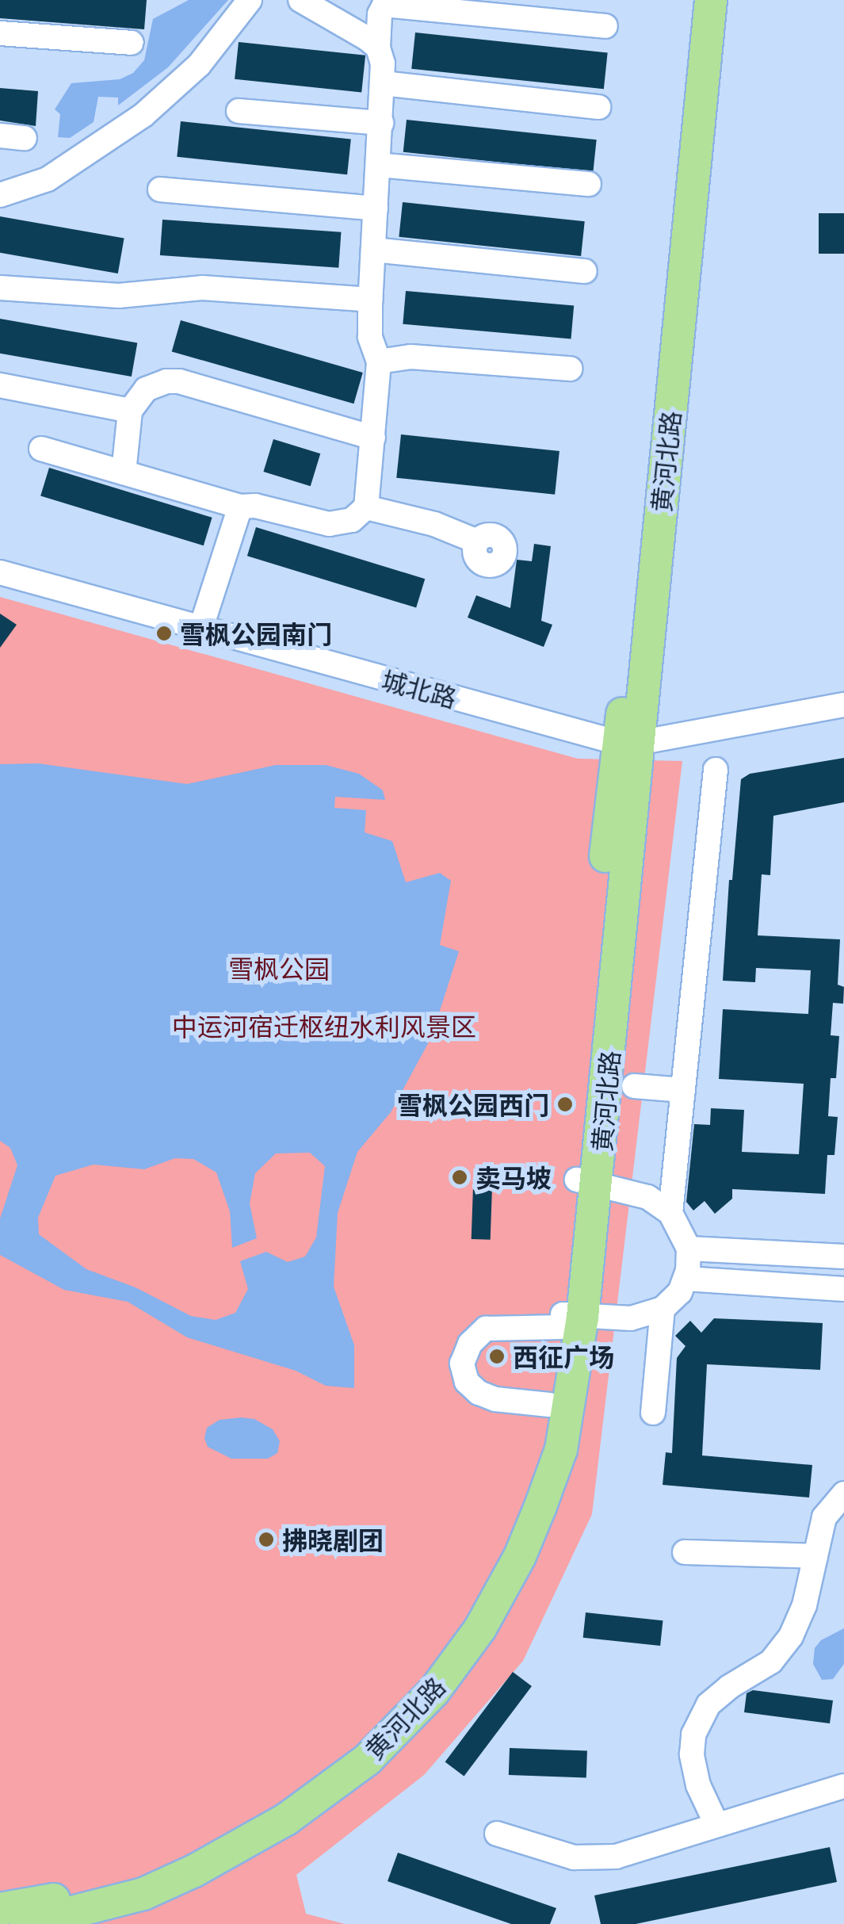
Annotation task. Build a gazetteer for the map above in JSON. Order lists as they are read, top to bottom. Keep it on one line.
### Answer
{"streets":{"main road":["黄河北路"],"street":["城北路"]},"crossings":[["黄河北路","城北路"]],"parks":["雪枫公园","中运河宿迁枢纽水利风景区"],"places":["雪枫公园南门","雪枫公园西门","卖马坡","西征广场","拂晓剧团"]}
